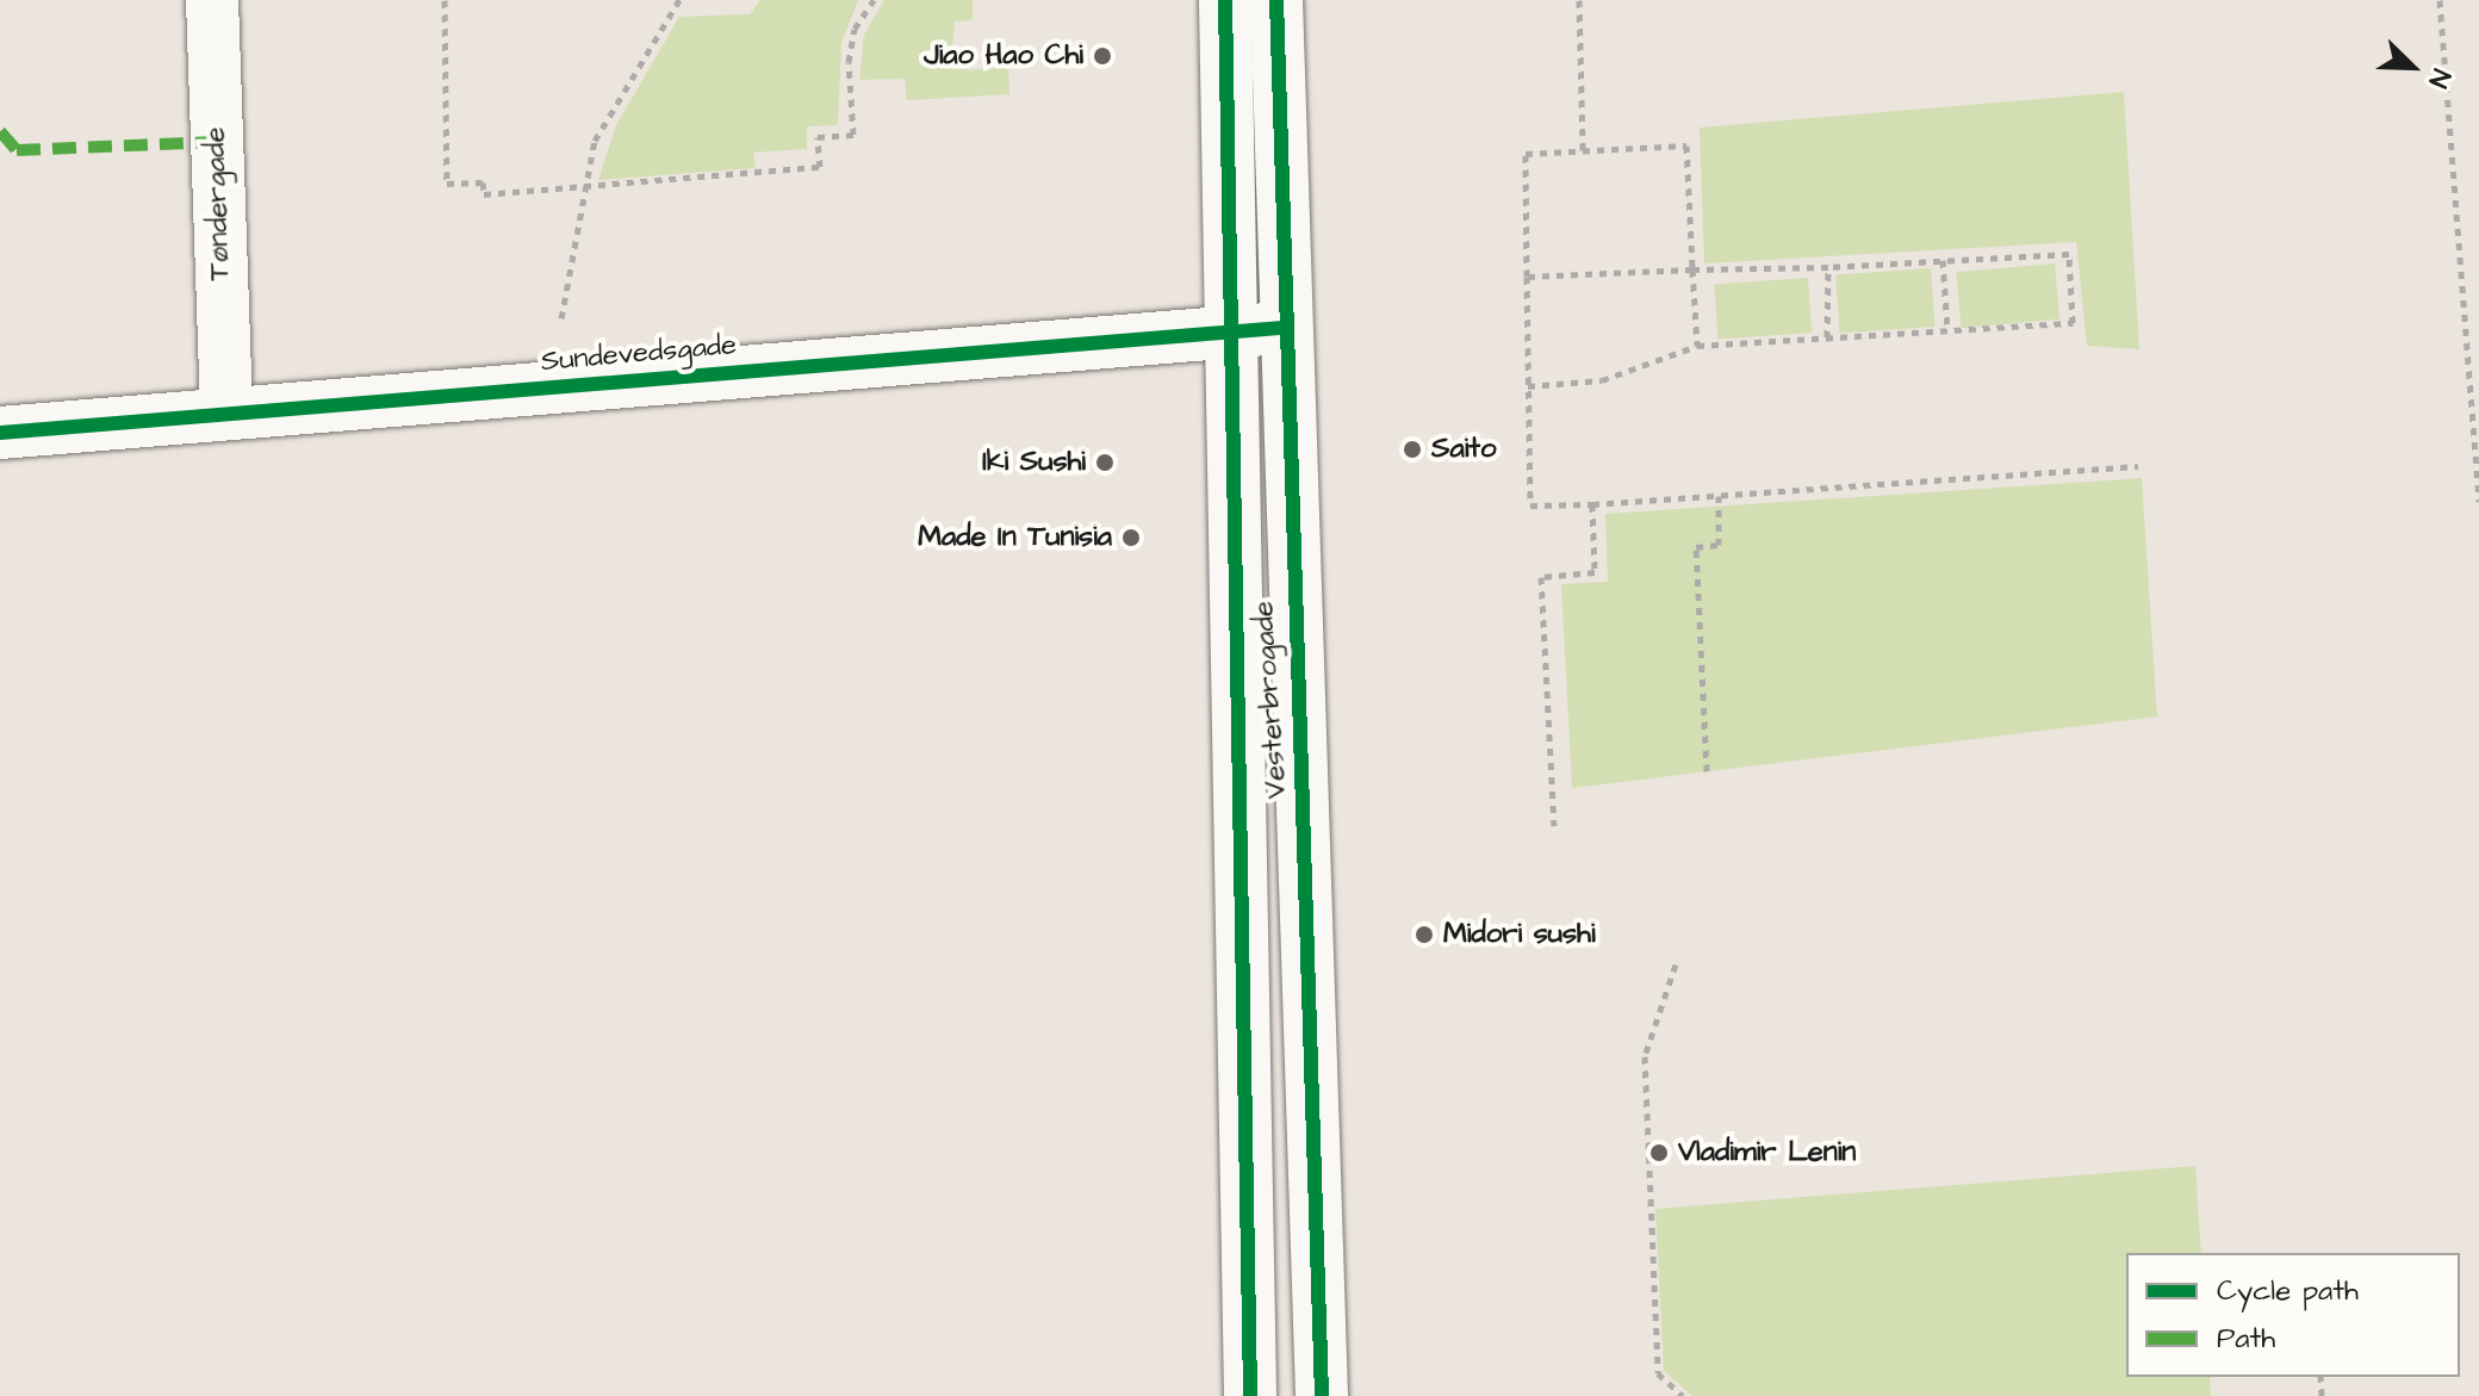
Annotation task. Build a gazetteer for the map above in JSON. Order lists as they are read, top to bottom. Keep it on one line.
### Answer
{"streets":{"street":["Tøndergade","Sundevedsgade","Vesterbrogade"]},"crossings":[["Tøndergade","Sundevedsgade"],["Sundevedsgade","Vesterbrogade"]],"places":["Jiao Hao Chi","Saito","Iki Sushi","Made In Tunisia","Midori sushi","Vladimir Lenin"],"legend":["Cycle path","Path"],"north":"bottom right"}
